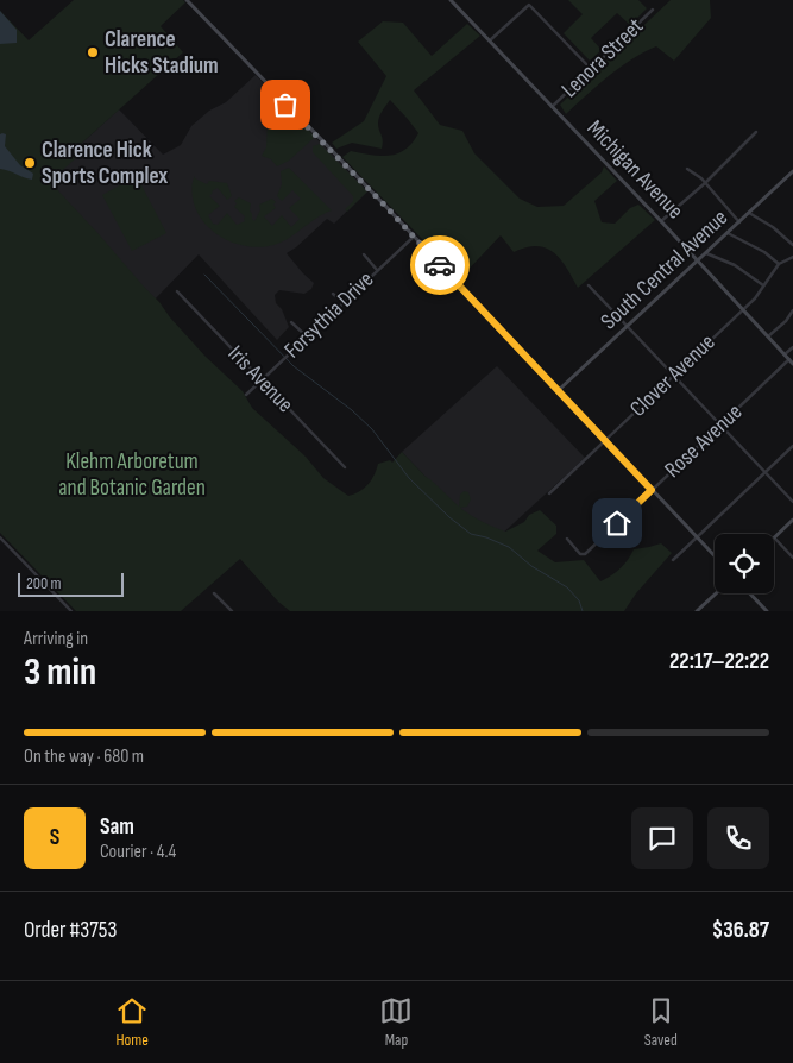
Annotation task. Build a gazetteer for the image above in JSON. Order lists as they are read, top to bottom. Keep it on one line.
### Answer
{"streets":{"street":["Lenora Street","Michigan Avenue","South Central Avenue","Forsythia Drive","Clover Avenue","Iris Avenue","Rose Avenue"]},"crossings":[["Lenora Street","Michigan Avenue"],["Michigan Avenue","South Central Avenue"],["Michigan Avenue","Clover Avenue"],["Michigan Avenue","Rose Avenue"],["Forsythia Drive","Iris Avenue"]],"parks":["Klehm Arboretum and Botanic Garden"],"places":["Clarence Hicks Stadium","Clarence Hick Sports Complex"],"scale_bar":"200 m","page":{"scale":"200 m","heading":["3 min","Arriving in","22:17–22:22"],"panel":["Sam","Courier · 4.4","Order #3753","$36.87"],"bar":"On the way · 680 m","round":"S","tabs":["Home","Map","Saved"]}}
